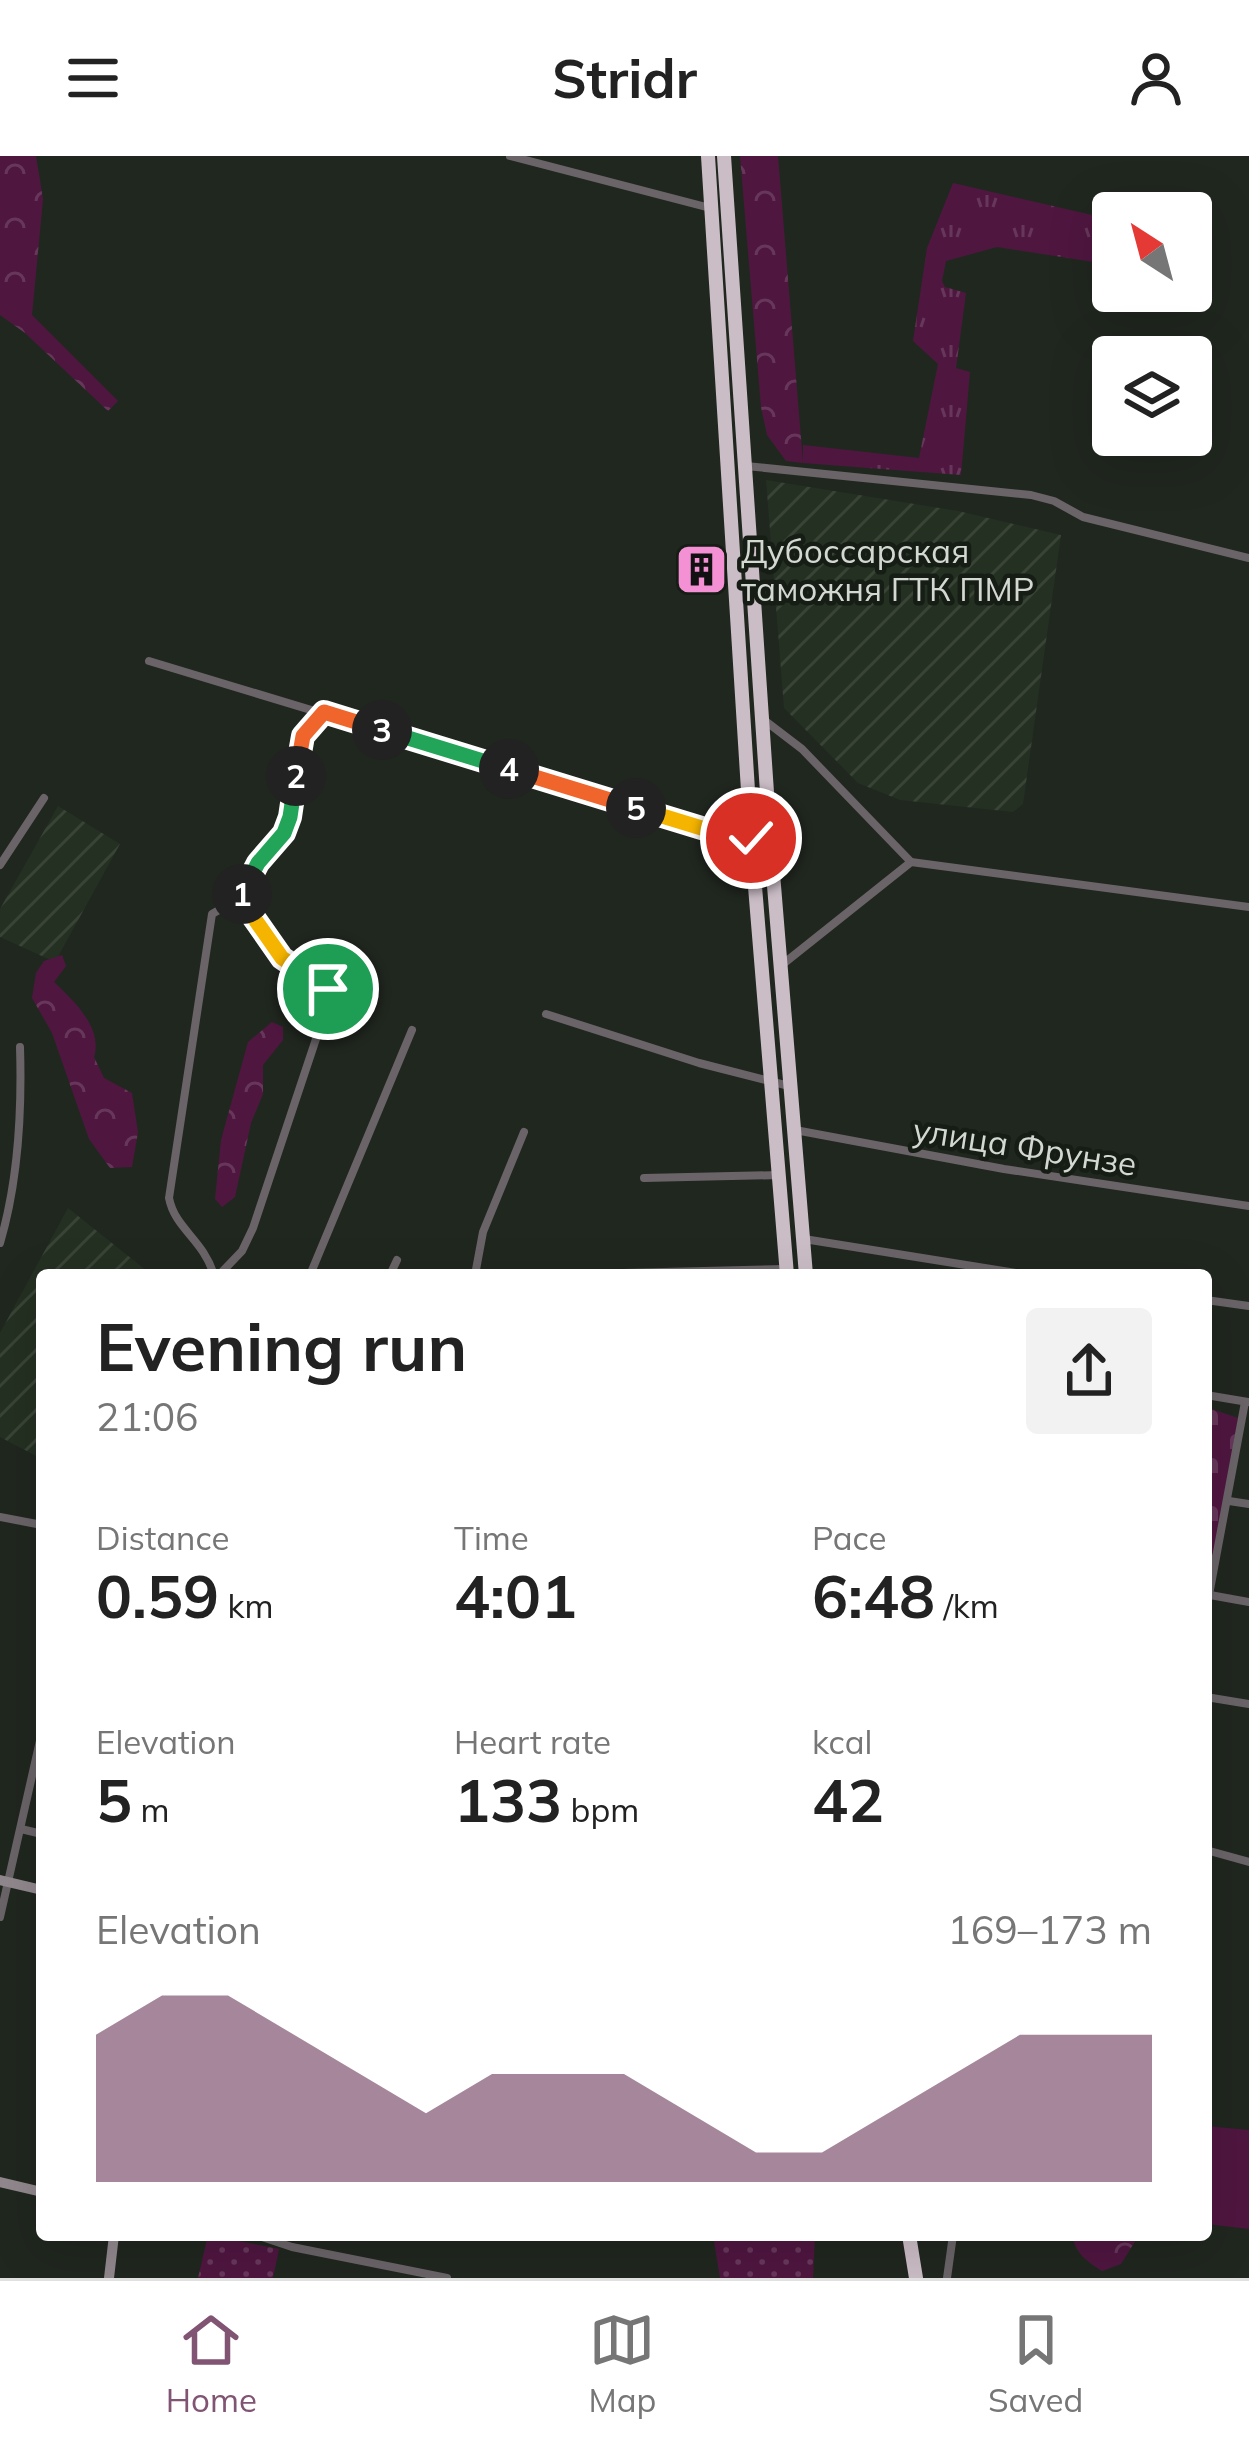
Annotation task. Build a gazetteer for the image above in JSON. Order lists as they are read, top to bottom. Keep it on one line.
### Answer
{"streets":{"street":["улица Фрунзе"]},"places":{"building":["Дубоссарская таможня ГТК ПМР"]},"north":"top left","page":{"header":"Stridr","pins":["3","4","2","5","1"],"heading":["Evening run","21:06"],"stats":[["Distance","0.59 km"],["Time","4:01"],["Pace","6:48 /km"],["Elevation","5 m"],["Heart rate","133 bpm"],["kcal","42"]],"chart":["Elevation","169–173 m"],"tabs":["Home","Map","Saved"]}}
